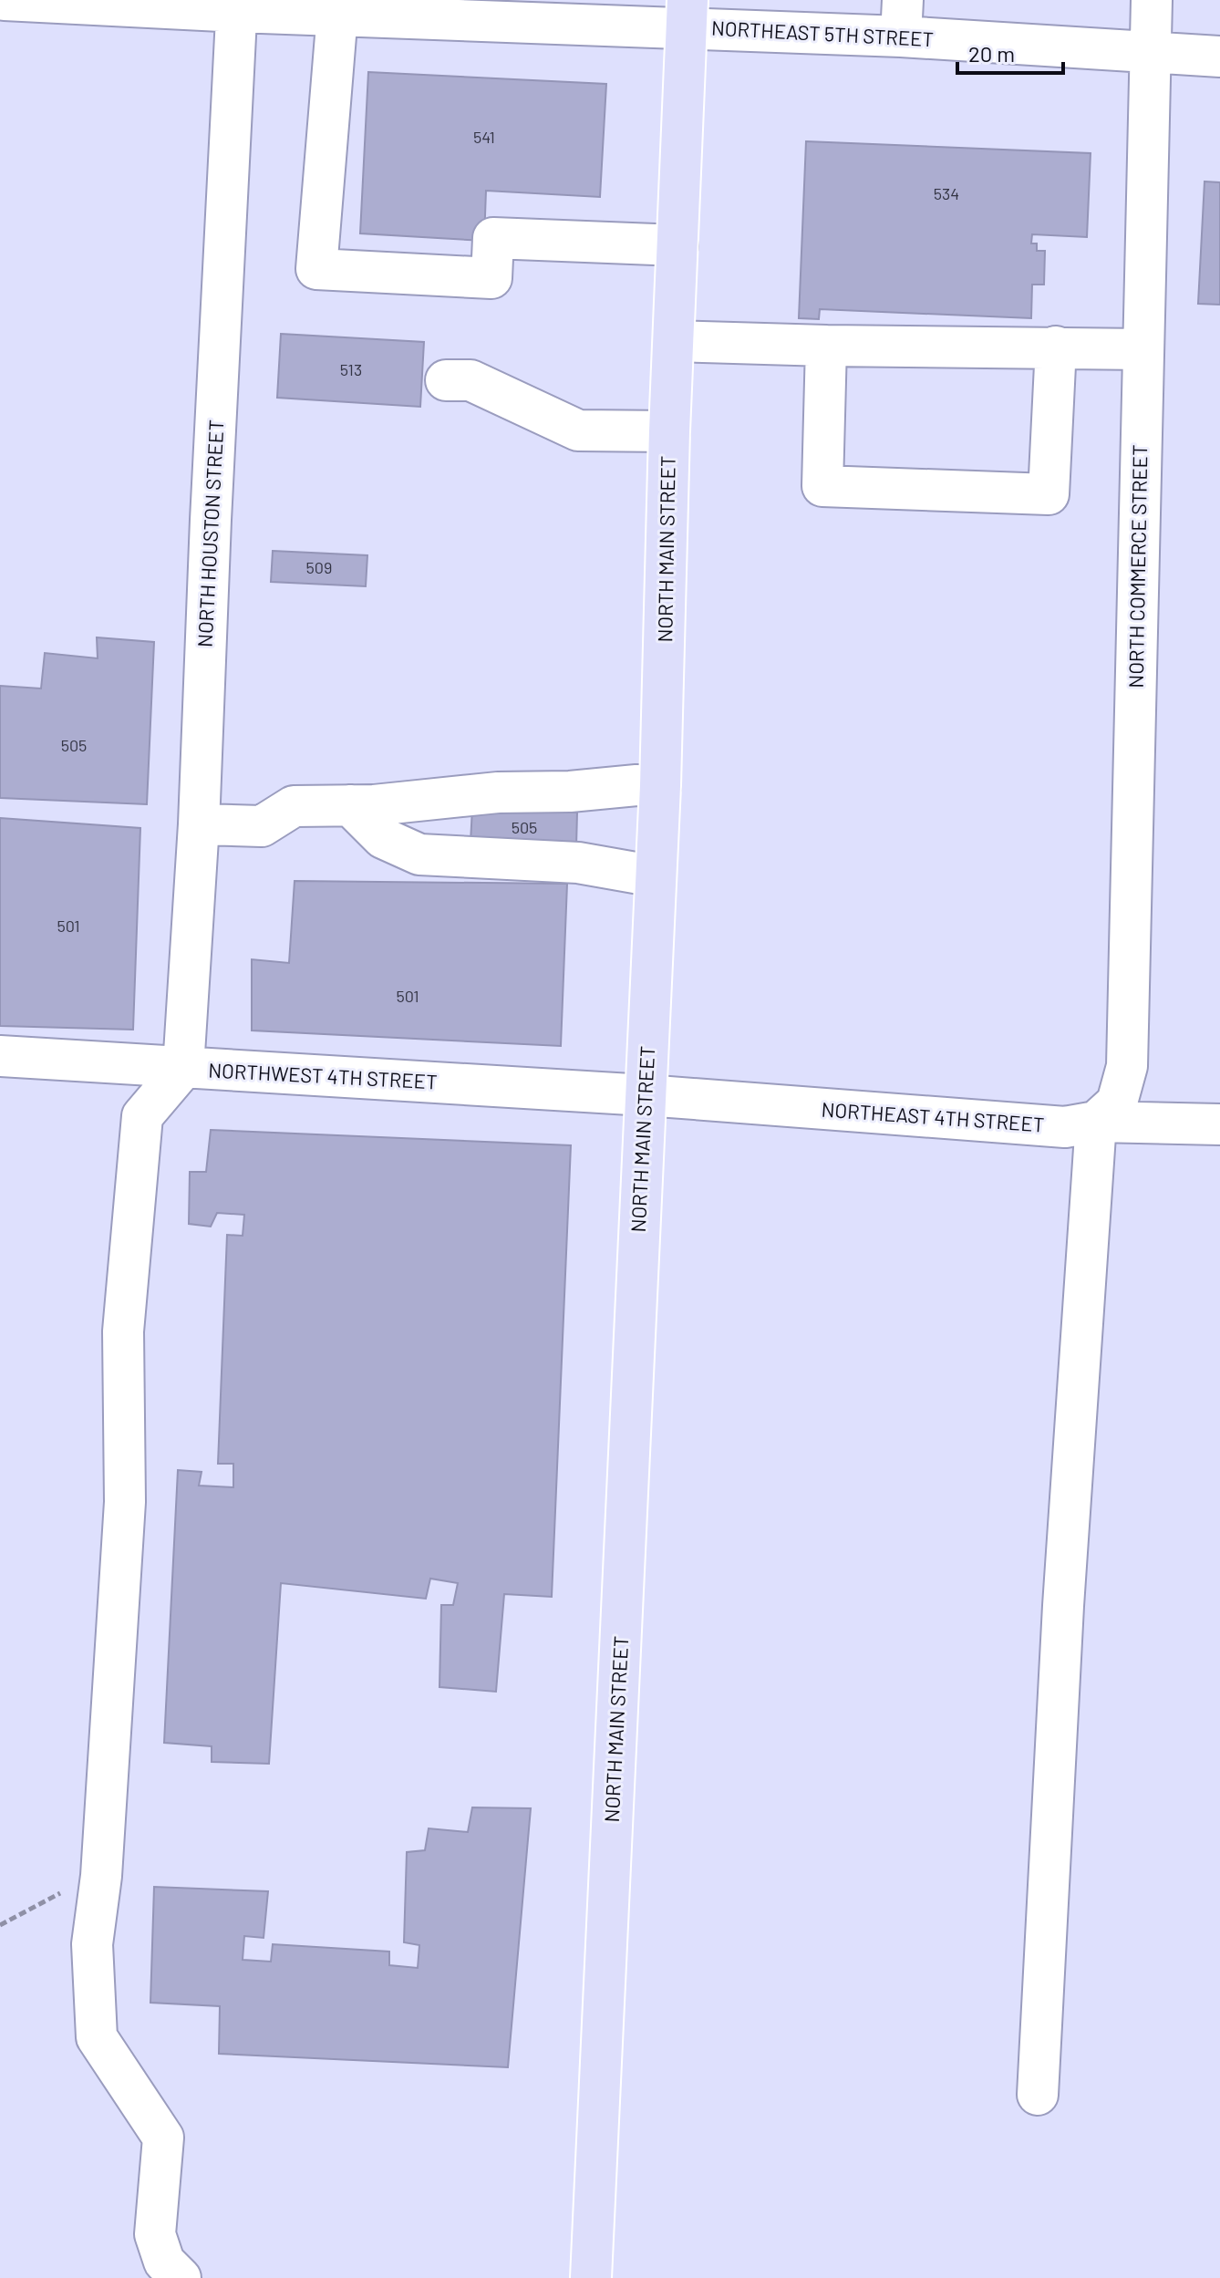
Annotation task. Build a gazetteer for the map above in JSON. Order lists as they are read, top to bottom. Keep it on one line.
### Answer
{"streets":{"main road":["NORTH MAIN STREET"],"street":["NORTHEAST 5TH STREET","NORTH HOUSTON STREET","NORTH COMMERCE STREET","NORTHWEST 4TH STREET","NORTHEAST 4TH STREET"]},"crossings":[["NORTHEAST 5TH STREET","NORTH HOUSTON STREET"],["NORTHEAST 5TH STREET","NORTH MAIN STREET"],["NORTHEAST 5TH STREET","NORTH COMMERCE STREET"],["NORTH HOUSTON STREET","NORTHWEST 4TH STREET"],["NORTH MAIN STREET","NORTHWEST 4TH STREET"],["NORTH MAIN STREET","NORTHEAST 4TH STREET"],["NORTH COMMERCE STREET","NORTHEAST 4TH STREET"],["NORTHWEST 4TH STREET","NORTHEAST 4TH STREET"]],"house_numbers":["541","534","513","509","505","505","501","501"],"scale_bar":"20 m"}
